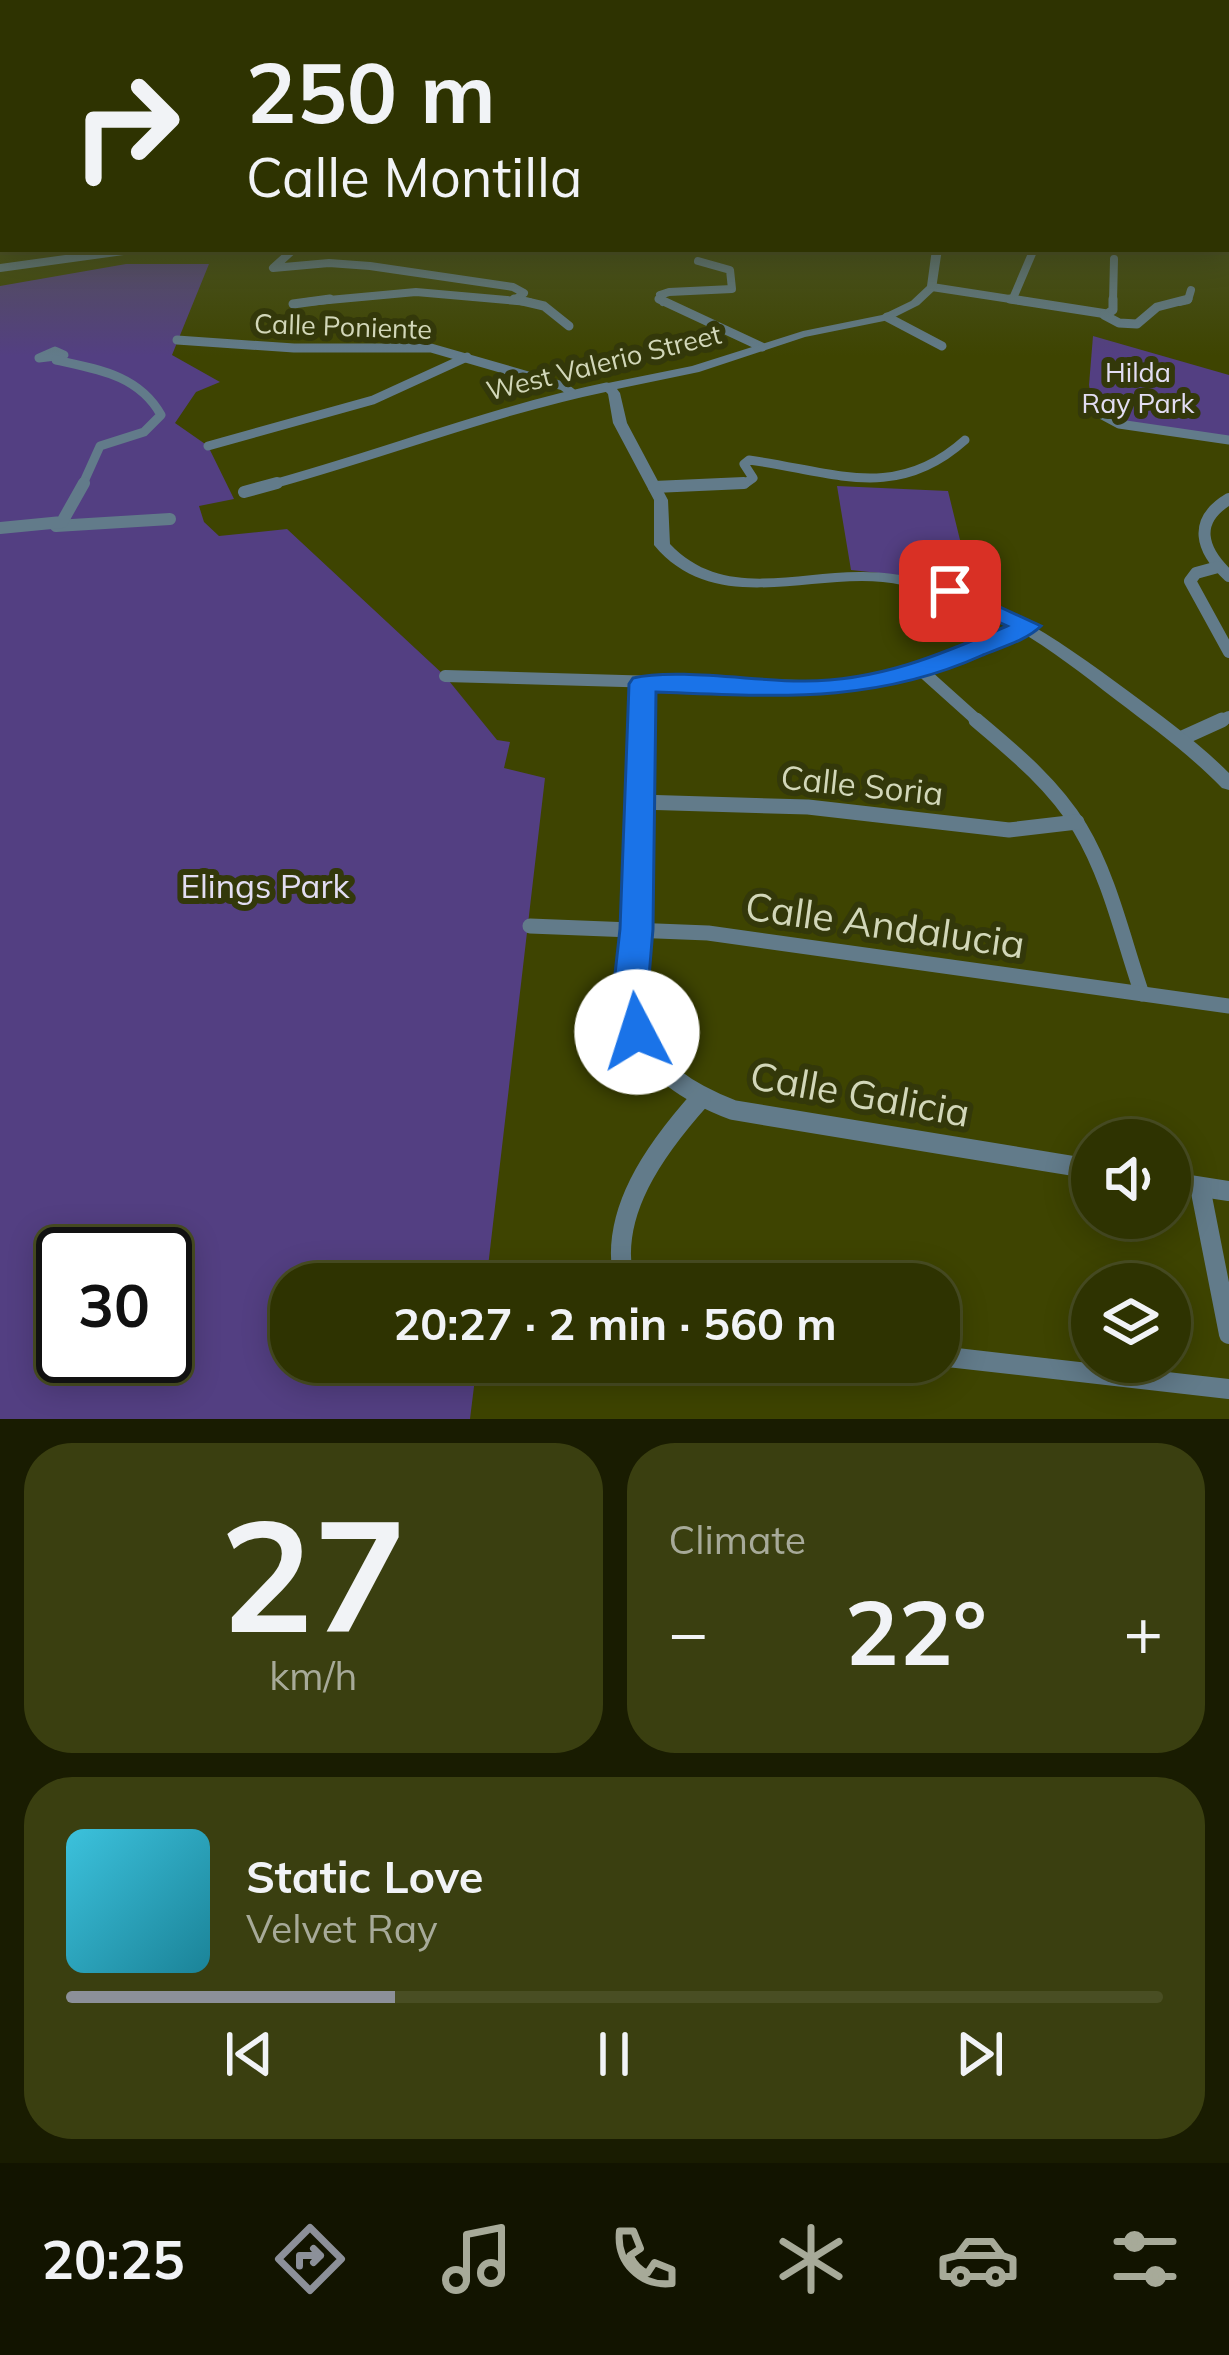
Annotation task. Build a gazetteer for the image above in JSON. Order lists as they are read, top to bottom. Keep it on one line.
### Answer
{"streets":{"street":["Calle Poniente","West Valerio Street","Calle Soria","Calle Andalucia","Calle Galicia"]},"crossings":[["Calle Poniente","West Valerio Street"],["Calle Soria","Calle Galicia"],["Calle Andalucia","Calle Galicia"]],"parks":["Hilda Ray Park","Elings Park"],"page":{"turn":["250 m","Calle Montilla"],"limit":"30","trip":"20:27 · 2 min · 560 m","tile":[["27","km/h"],"Climate"],"heat":["−","22°","+"],"song":["Static Love","Velvet Ray"],"tabs":"20:25"}}
